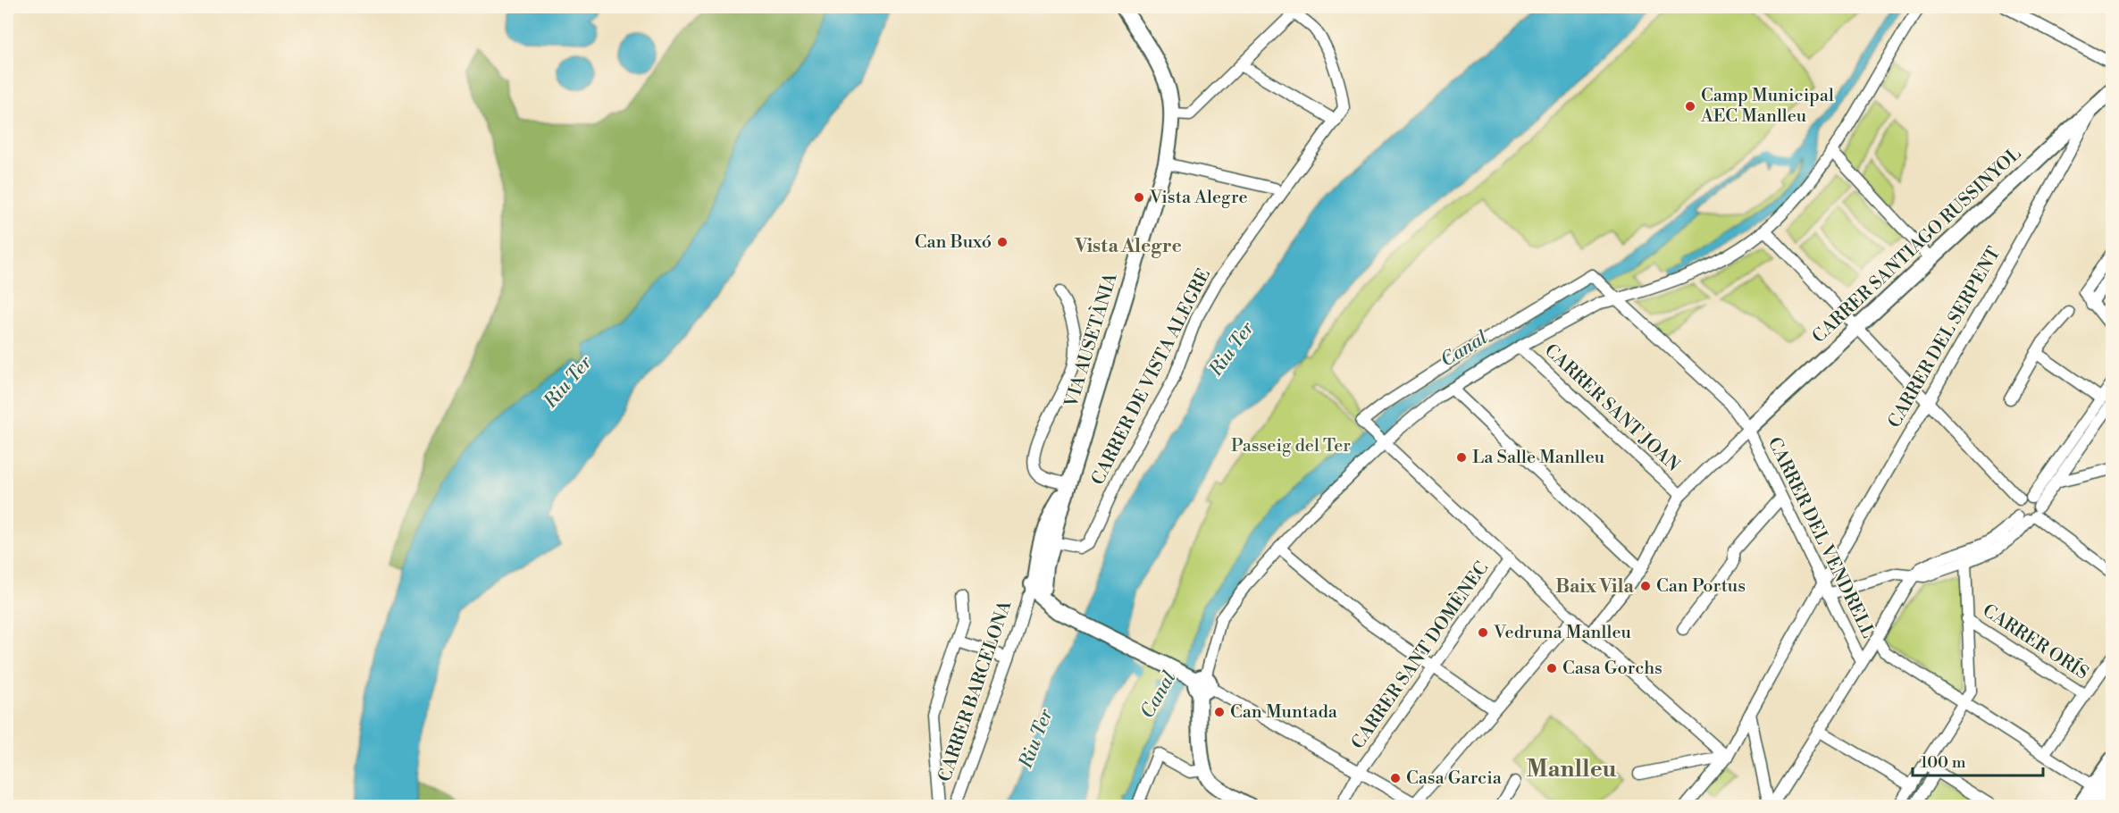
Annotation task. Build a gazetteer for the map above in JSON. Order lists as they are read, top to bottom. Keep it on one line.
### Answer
{"streets":{"street":["CARRER SANTIAGO RUSSINYOL","CARRER DEL SERPENT","VIA AUSETÀNIA","CARRER DE VISTA ALEGRE","CARRER SANT JOAN","CARRER DEL VENDRELL","CARRER ORÍS","CARRER SANT DOMÈNEC","CARRER BARCELONA"]},"crossings":[["CARRER SANTIAGO RUSSINYOL","CARRER DEL SERPENT"],["CARRER SANTIAGO RUSSINYOL","CARRER DEL VENDRELL"],["CARRER DEL SERPENT","CARRER DEL VENDRELL"],["VIA AUSETÀNIA","CARRER DE VISTA ALEGRE"],["VIA AUSETÀNIA","CARRER BARCELONA"]],"districts":["Vista Alegre","Baix Vila","Manlleu"],"water":["Riu Ter","Canal"],"parks":["Passeig del Ter"],"places":["Camp Municipal AEC Manlleu","Vista Alegre","Can Buxó","La Salle Manlleu","Can Portus","Vedruna Manlleu","Casa Gorchs","Can Muntada","Casa Garcia"],"scale_bar":"100 m"}
